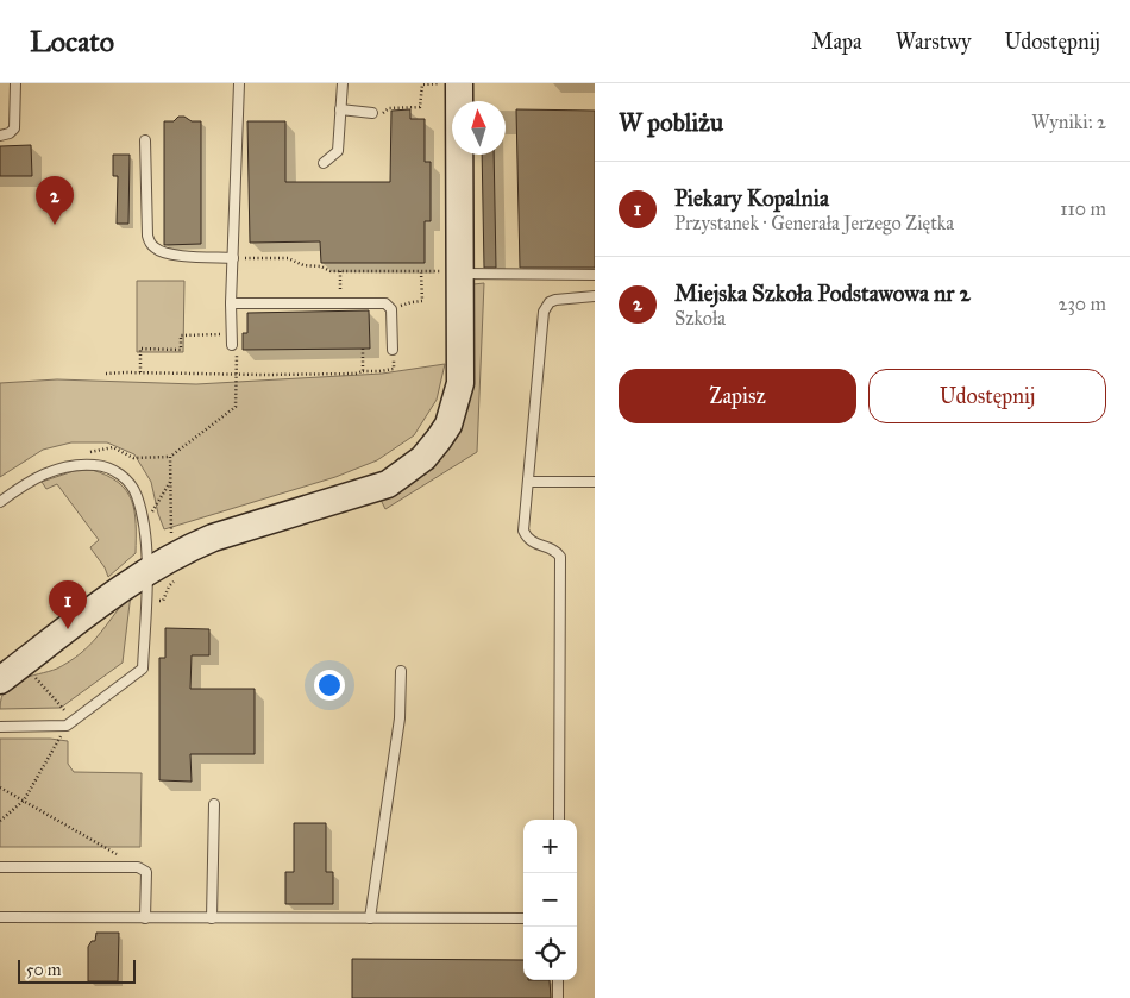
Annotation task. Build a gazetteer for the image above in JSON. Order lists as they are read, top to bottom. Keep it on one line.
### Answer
{"scale_bar":"50 m","north":"top","page":{"header":"Locato","nav":["Mapa","Warstwy","Udostępnij"],"heading":["W pobliżu","Wyniki: 2"],"list":[{"mark":"1","name":"Piekary Kopalnia","note":"Przystanek · Generała Jerzego Ziętka","value":"110 m"},{"mark":"2","name":"Miejska Szkoła Podstawowa nr 2","note":"Szkoła","value":"230 m"}],"pins":["2","1"],"buttons":["Zapisz","Udostępnij"],"map_buttons":["+","−"],"scale":"50 m"}}
